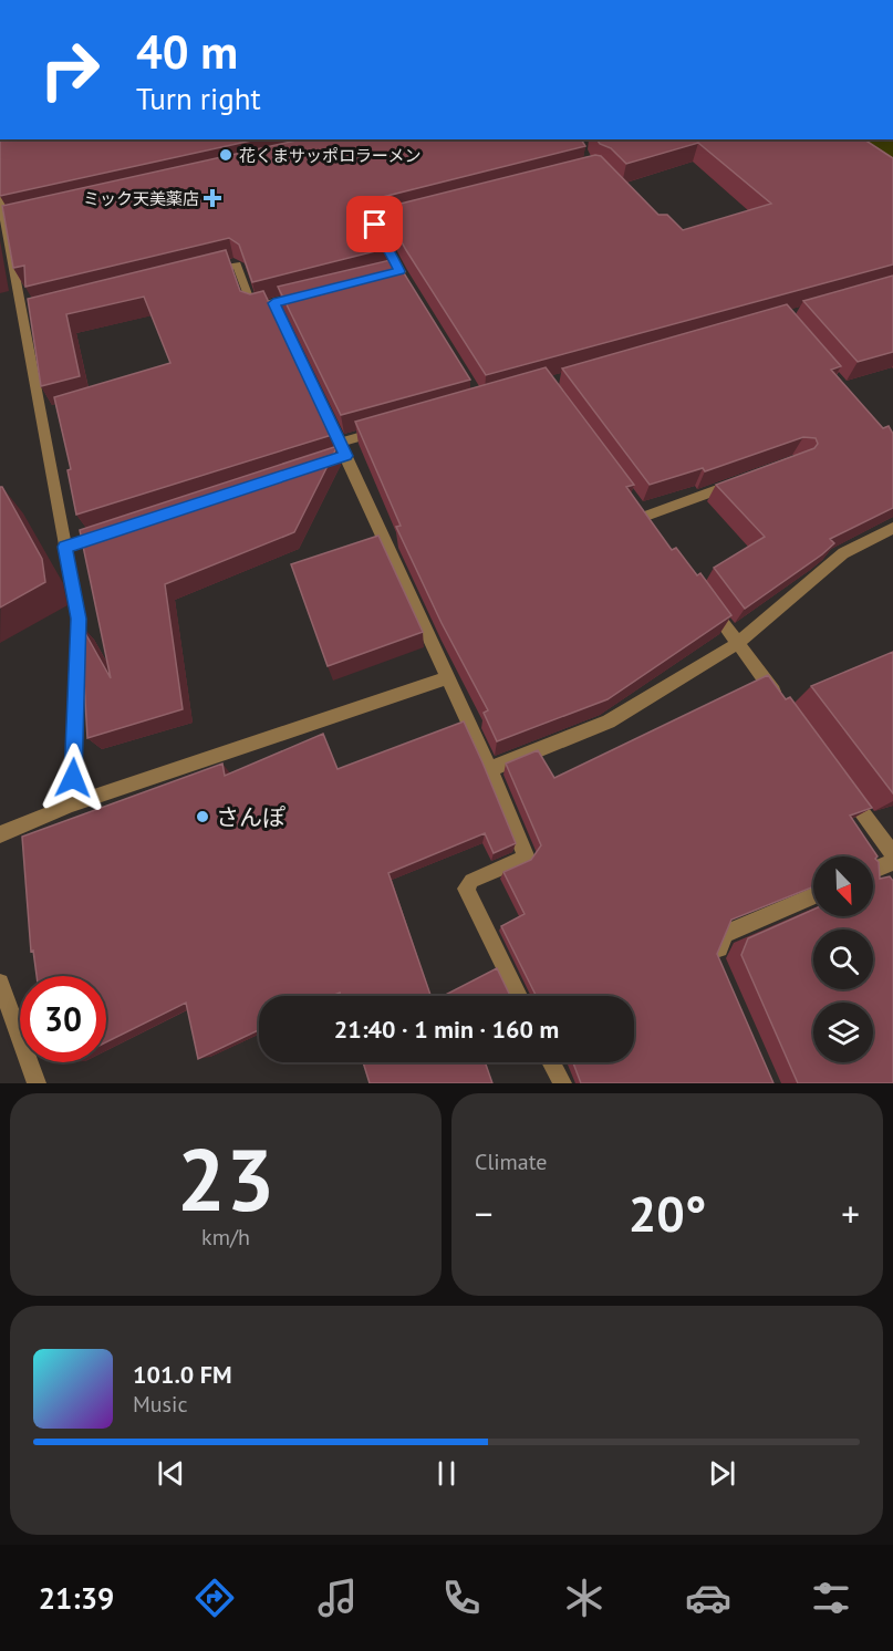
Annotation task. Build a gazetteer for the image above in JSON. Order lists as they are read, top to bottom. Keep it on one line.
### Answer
{"places":{"other":["花くまサッポロラーメン","さんぽ"],"health":["ミック天美薬店"]},"north":"bottom right","page":{"turn":["40 m","Turn right"],"limit":"30","trip":"21:40 · 1 min · 160 m","tile":[["23","km/h"],"Climate"],"heat":["−","20°","+"],"song":["101.0 FM","Music"],"tabs":"21:39"}}
